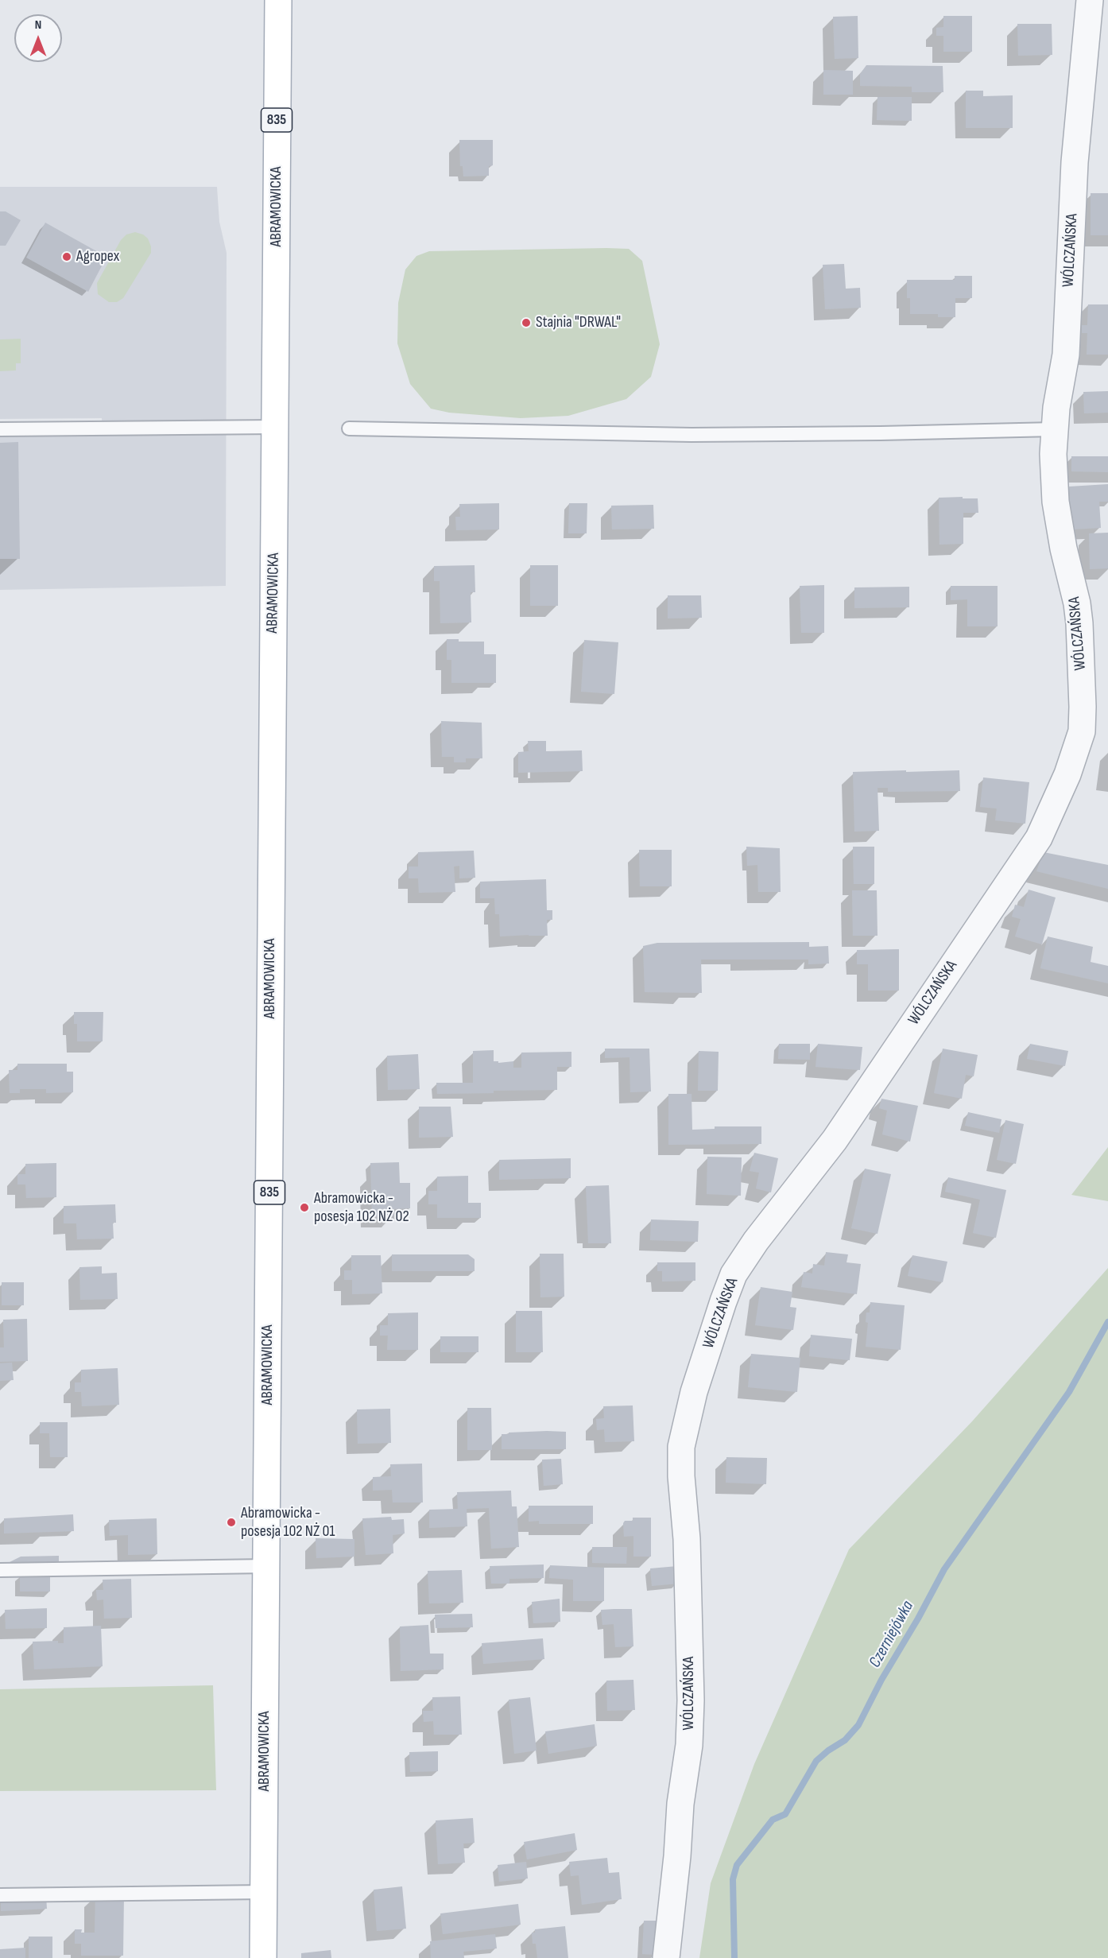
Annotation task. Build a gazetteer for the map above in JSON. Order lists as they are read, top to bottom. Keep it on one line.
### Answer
{"streets":{"main road":["835","ABRAMOWICKA"],"street":["WÓLCZAŃSKA"]},"water":["Czerniejówka"],"places":["Agropex","Stajnia \"DRWAL\"","Abramowicka - posesja 102 NŻ 02","Abramowicka - posesja 102 NŻ 01"],"north":"top"}
